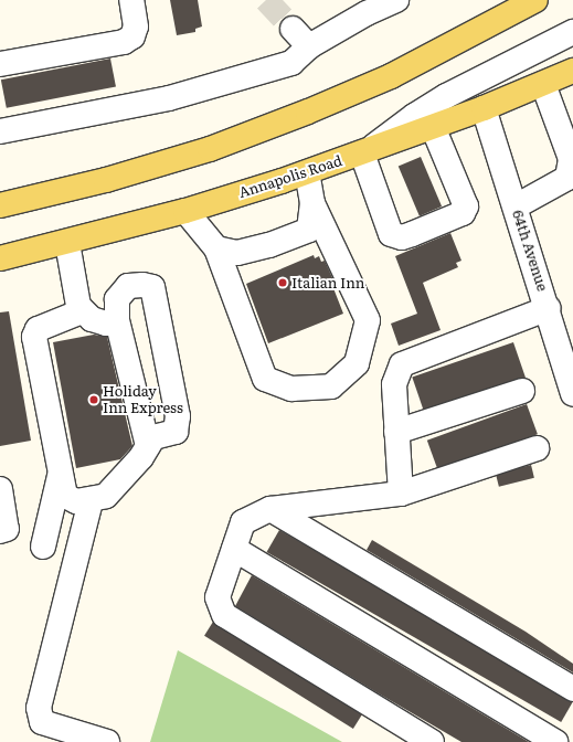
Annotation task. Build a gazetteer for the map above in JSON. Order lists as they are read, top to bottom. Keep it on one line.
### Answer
{"streets":{"main road":["Annapolis Road"],"street":["64th Avenue"]},"crossings":[["Annapolis Road","64th Avenue"]],"places":["Italian Inn","Holiday Inn Express"]}
